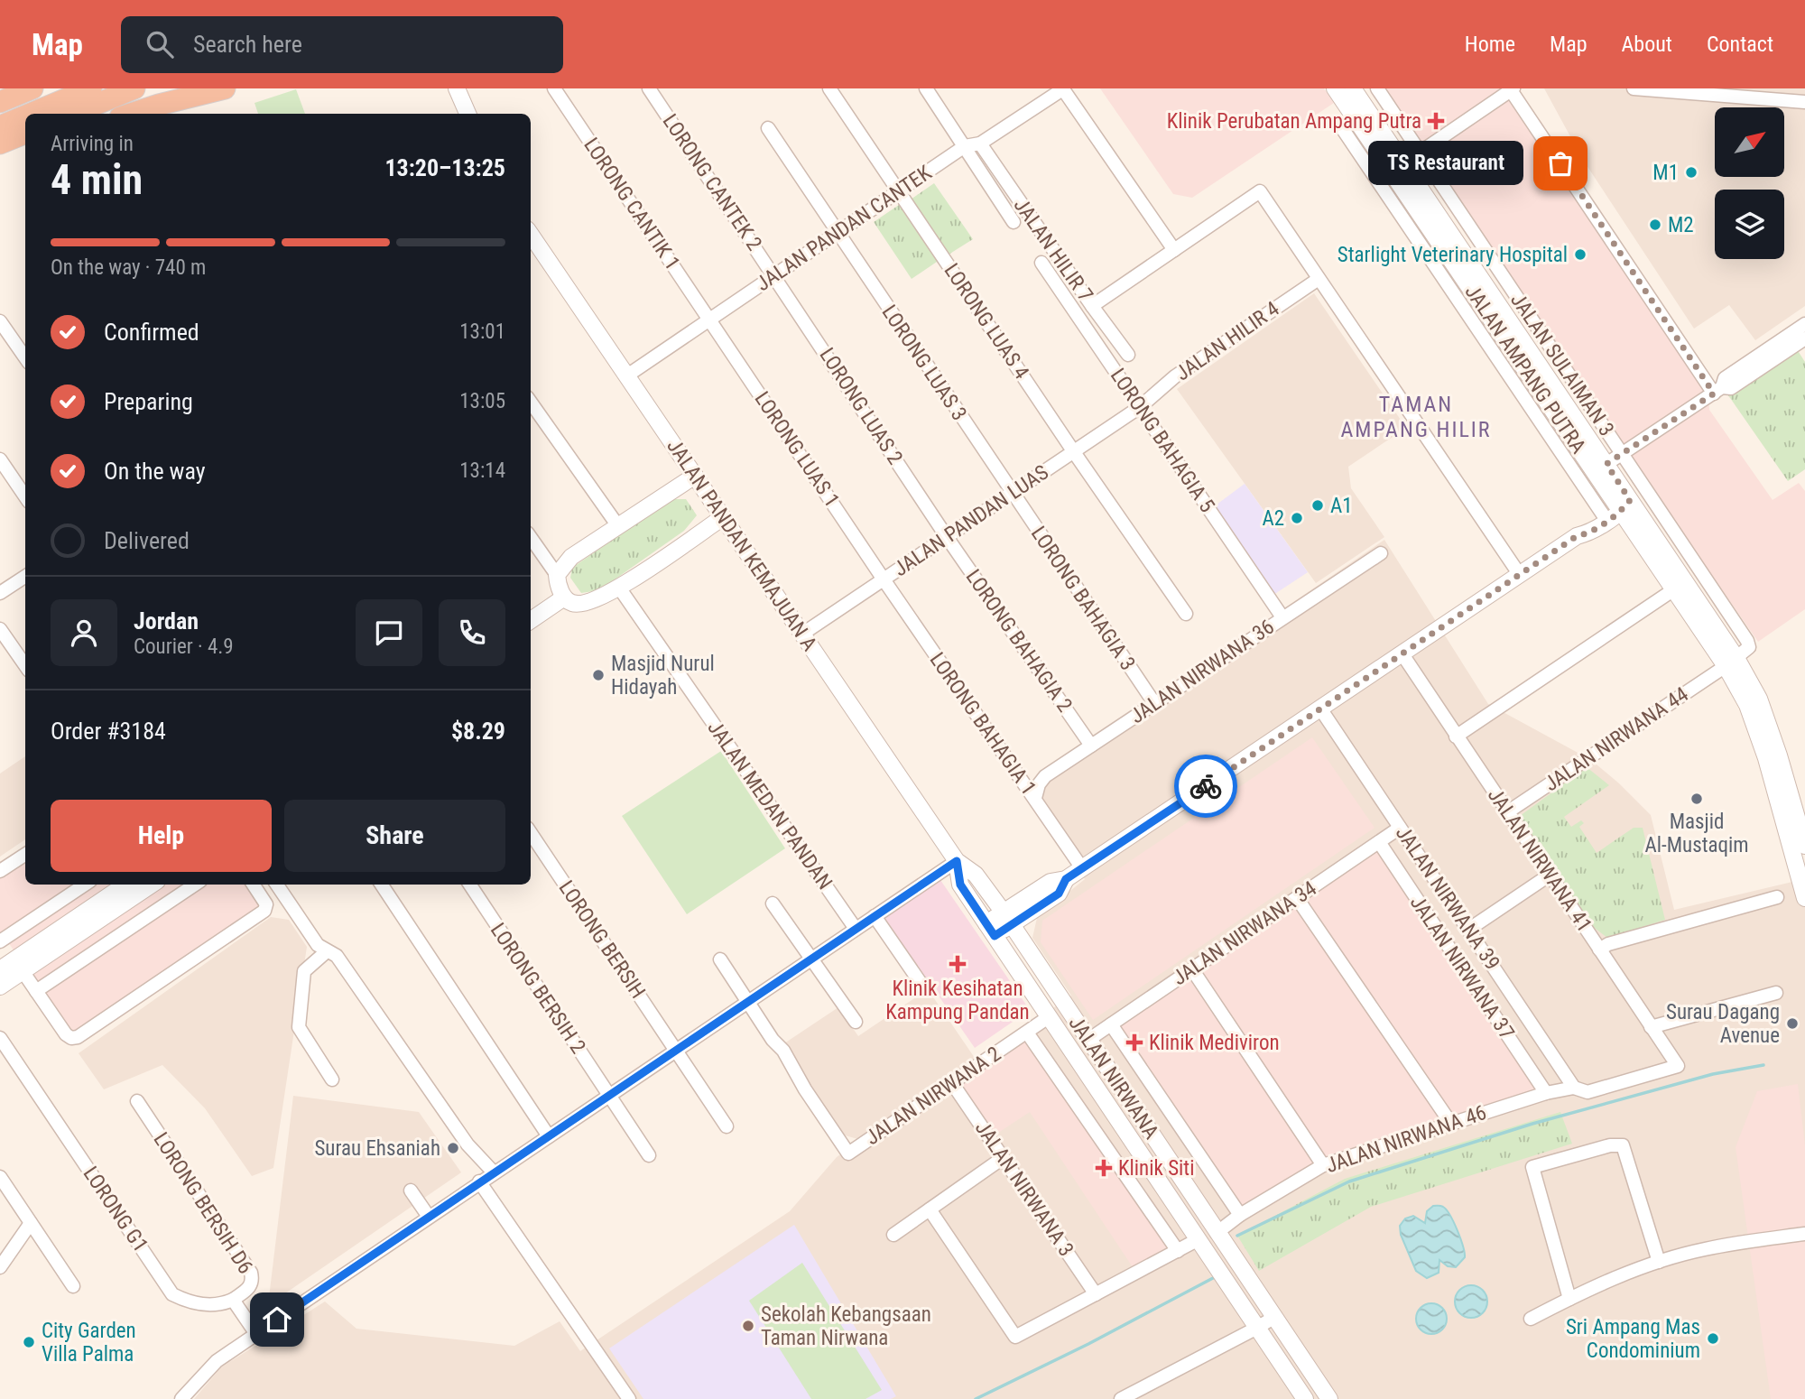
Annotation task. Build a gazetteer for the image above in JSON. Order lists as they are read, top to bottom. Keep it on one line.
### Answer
{"streets":{"street":["LORONG CANTEK 2","LORONG CANTIK 1","JALAN PANDAN CANTEK","JALAN HILIR 7","LORONG LUAS 4","JALAN HILIR 4","LORONG LUAS 3","JALAN SULAIMAN 3","JALAN AMPANG PUTRA","LORONG LUAS 2","LORONG BAHAGIA 5","LORONG LUAS 1","JALAN PANDAN LUAS","JALAN PANDAN KEMAJUAN A","LORONG BAHAGIA 3","LORONG BAHAGIA 2","JALAN NIRWANA 36","LORONG BAHAGIA 1","JALAN NIRWANA 44","JALAN MEDAN PANDAN","JALAN NIRWANA 41","JALAN NIRWANA 39","JALAN NIRWANA 34","LORONG BERSIH","JALAN NIRWANA 37","LORONG BERSIH 2","JALAN NIRWANA","JALAN NIRWANA 2","JALAN NIRWANA 46","JALAN NIRWANA 3","LORONG BERSIH D6","LORONG G1"]},"crossings":[["LORONG CANTEK 2","JALAN PANDAN CANTEK"],["LORONG CANTEK 2","LORONG LUAS 2"],["LORONG CANTIK 1","JALAN PANDAN CANTEK"],["LORONG CANTIK 1","LORONG LUAS 1"],["JALAN PANDAN CANTEK","JALAN HILIR 7"],["JALAN PANDAN CANTEK","LORONG LUAS 4"],["JALAN PANDAN CANTEK","LORONG LUAS 3"],["JALAN PANDAN CANTEK","LORONG LUAS 2"],["JALAN PANDAN CANTEK","LORONG LUAS 1"],["JALAN PANDAN CANTEK","JALAN PANDAN KEMAJUAN A"],["LORONG LUAS 4","JALAN PANDAN LUAS"],["JALAN HILIR 4","LORONG BAHAGIA 5"],["JALAN HILIR 4","JALAN PANDAN LUAS"],["LORONG LUAS 3","JALAN PANDAN LUAS"],["LORONG LUAS 3","LORONG BAHAGIA 3"],["JALAN SULAIMAN 3","JALAN AMPANG PUTRA"],["JALAN SULAIMAN 3","JALAN NIRWANA 44"],["JALAN AMPANG PUTRA","JALAN NIRWANA 44"],["LORONG LUAS 2","JALAN PANDAN LUAS"],["LORONG LUAS 2","LORONG BAHAGIA 2"],["LORONG BAHAGIA 5","JALAN PANDAN LUAS"],["LORONG BAHAGIA 5","JALAN NIRWANA 36"],["LORONG LUAS 1","JALAN PANDAN LUAS"],["LORONG LUAS 1","LORONG BAHAGIA 1"],["JALAN PANDAN LUAS","JALAN PANDAN KEMAJUAN A"],["JALAN PANDAN LUAS","LORONG BAHAGIA 3"],["JALAN PANDAN LUAS","LORONG BAHAGIA 2"],["JALAN PANDAN LUAS","LORONG BAHAGIA 1"],["JALAN PANDAN KEMAJUAN A","JALAN NIRWANA"],["LORONG BAHAGIA 3","JALAN NIRWANA 36"],["LORONG BAHAGIA 2","JALAN NIRWANA 36"],["JALAN NIRWANA 36","LORONG BAHAGIA 1"],["JALAN NIRWANA 44","JALAN NIRWANA 41"],["JALAN NIRWANA 41","JALAN NIRWANA 46"],["JALAN NIRWANA 39","JALAN NIRWANA 34"],["JALAN NIRWANA 39","JALAN NIRWANA 46"],["JALAN NIRWANA 34","JALAN NIRWANA 37"],["JALAN NIRWANA 34","JALAN NIRWANA"],["JALAN NIRWANA 37","JALAN NIRWANA 46"],["JALAN NIRWANA","JALAN NIRWANA 2"],["JALAN NIRWANA","JALAN NIRWANA 46"],["JALAN NIRWANA 2","JALAN NIRWANA 3"],["LORONG BERSIH D6","LORONG G1"]],"districts":["TAMAN AMPANG HILIR"],"places":{"health":["Klinik Perubatan Ampang Putra","Klinik Kesihatan Kampung Pandan","Klinik Mediviron","Klinik Siti"],"other":["TS Restaurant","M1","M2","Starlight Veterinary Hospital","A1","A2","Masjid Nurul Hidayah","Masjid Al-Mustaqim","Surau Dagang Avenue","Surau Ehsaniah","Sekolah Kebangsaan Taman Nirwana","Sri Ampang Mas Condominium","City Garden Villa Palma"]},"north":"top right","page":{"header":"Map","search":"Search here","nav":["Home","Map","About","Contact"],"heading":["4 min","Arriving in","13:20–13:25"],"panel":["Jordan","Courier · 4.9","Order #3184","$8.29"],"bubble":"TS Restaurant","bar":"On the way · 740 m","list":[["Confirmed","13:01"],["Preparing","13:05"],["On the way","13:14"],"Delivered"],"buttons":["Help","Share"]}}
